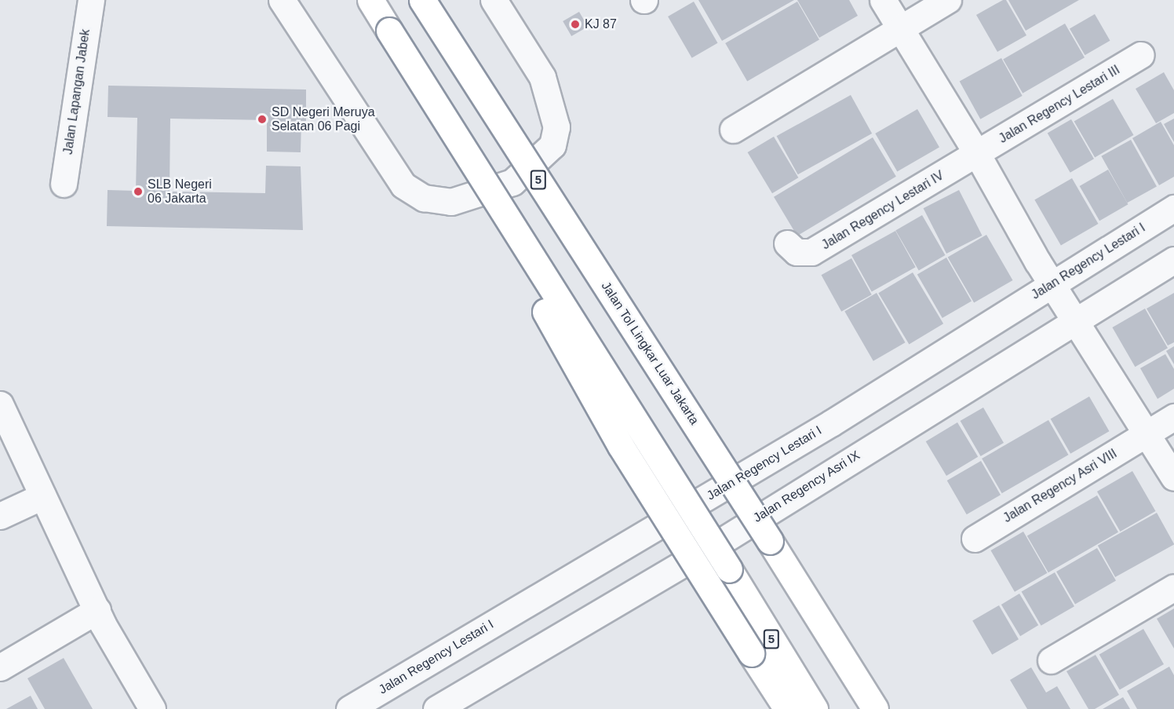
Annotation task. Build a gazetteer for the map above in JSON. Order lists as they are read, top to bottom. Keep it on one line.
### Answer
{"streets":{"highway":["5","Jalan Tol Lingkar Luar Jakarta"],"street":["Jalan Lapangan Jabek","Jalan Regency Lestari III","Jalan Regency Lestari IV","Jalan Regency Lestari I","Jalan Regency Asri VIII","Jalan Regency Asri IX"]},"crossings":[["Jalan Regency Lestari III","Jalan Regency Lestari IV"]],"places":["KJ 87","SD Negeri Meruya Selatan 06 Pagi","SLB Negeri 06 Jakarta"]}
